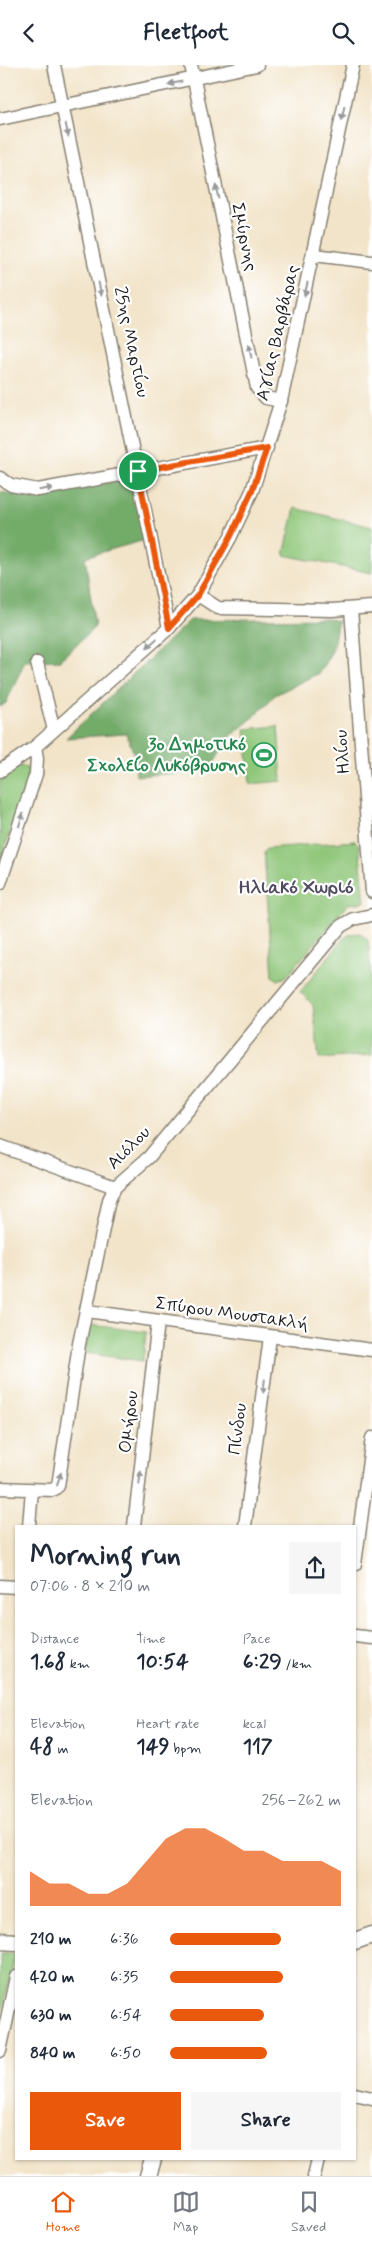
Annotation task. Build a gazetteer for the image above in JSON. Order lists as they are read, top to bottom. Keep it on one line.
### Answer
{"streets":{"street":["Σμύρνης","Αγίας Βαρβάρας","25ης Μαρτίου","Ηλίου","Αιόλου","Σπύρου Μουστακλή","Ομήρου","Πίνδου"]},"crossings":[["Σμύρνης","Αγίας Βαρβάρας"],["Αγίας Βαρβάρας","25ης Μαρτίου"],["Αιόλου","Σπύρου Μουστακλή"],["Σπύρου Μουστακλή","Ομήρου"],["Σπύρου Μουστακλή","Πίνδου"]],"one_way":["Σμύρνης","Αγίας Βαρβάρας","25ης Μαρτίου","Ομήρου","Πίνδου"],"districts":["Ηλιακό Χωριό"],"places":{"sports":["3ο Δημοτικό Σχολείο Λυκόβρυσης"]},"page":{"header":"Fleetfoot","heading":["Morning run","07:06 · 8 × 210 m"],"stats":[["Distance","1.68 km"],["Time","10:54"],["Pace","6:29 /km"],["Elevation","48 m"],["Heart rate","149 bpm"],["kcal","117"]],"chart":["Elevation","256–262 m"],"list":[{"name":"210 m","note":"6:36"},{"name":"420 m","note":"6:35"},{"name":"630 m","note":"6:54"},{"name":"840 m","note":"6:50"}],"buttons":["Save","Share"],"tabs":["Home","Map","Saved"]}}
